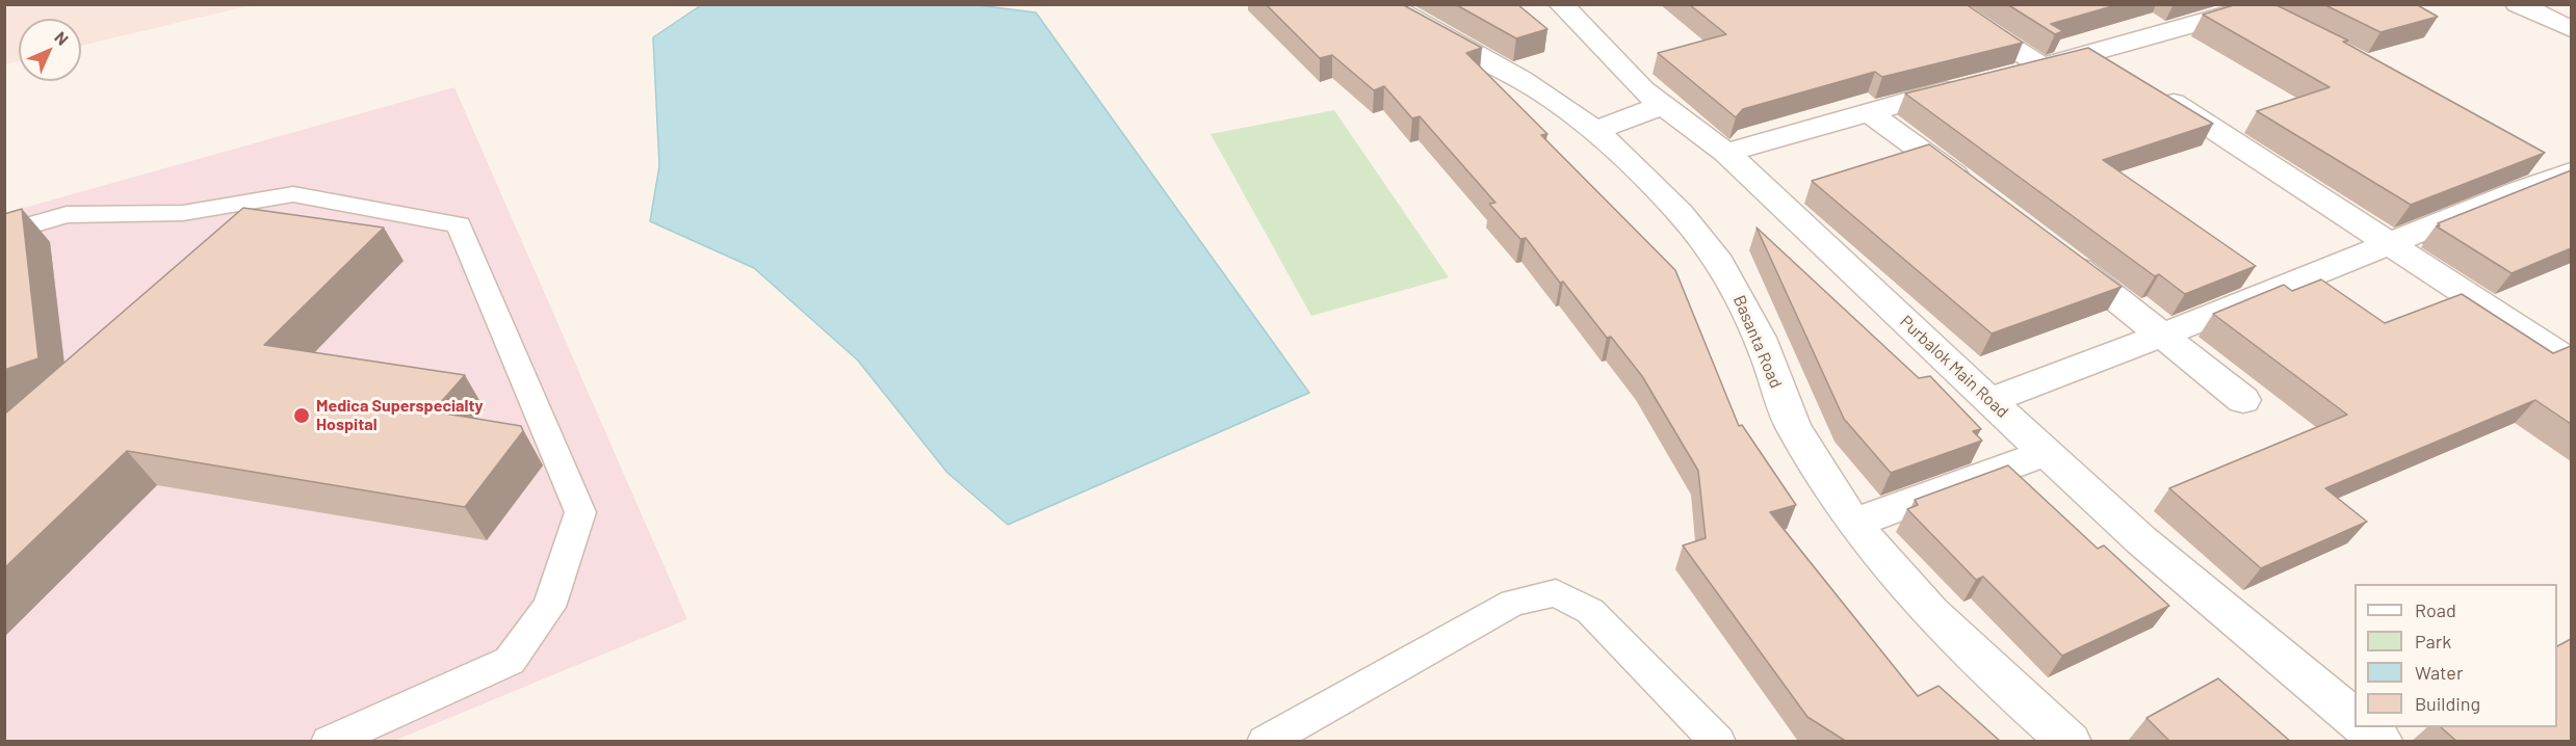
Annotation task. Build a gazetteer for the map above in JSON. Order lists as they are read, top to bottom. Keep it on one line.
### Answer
{"streets":{"street":["Basanta Road","Purbalok Main Road"]},"places":["Medica Superspecialty Hospital"],"legend":["Road","Park","Water","Building"],"north":"top right"}
